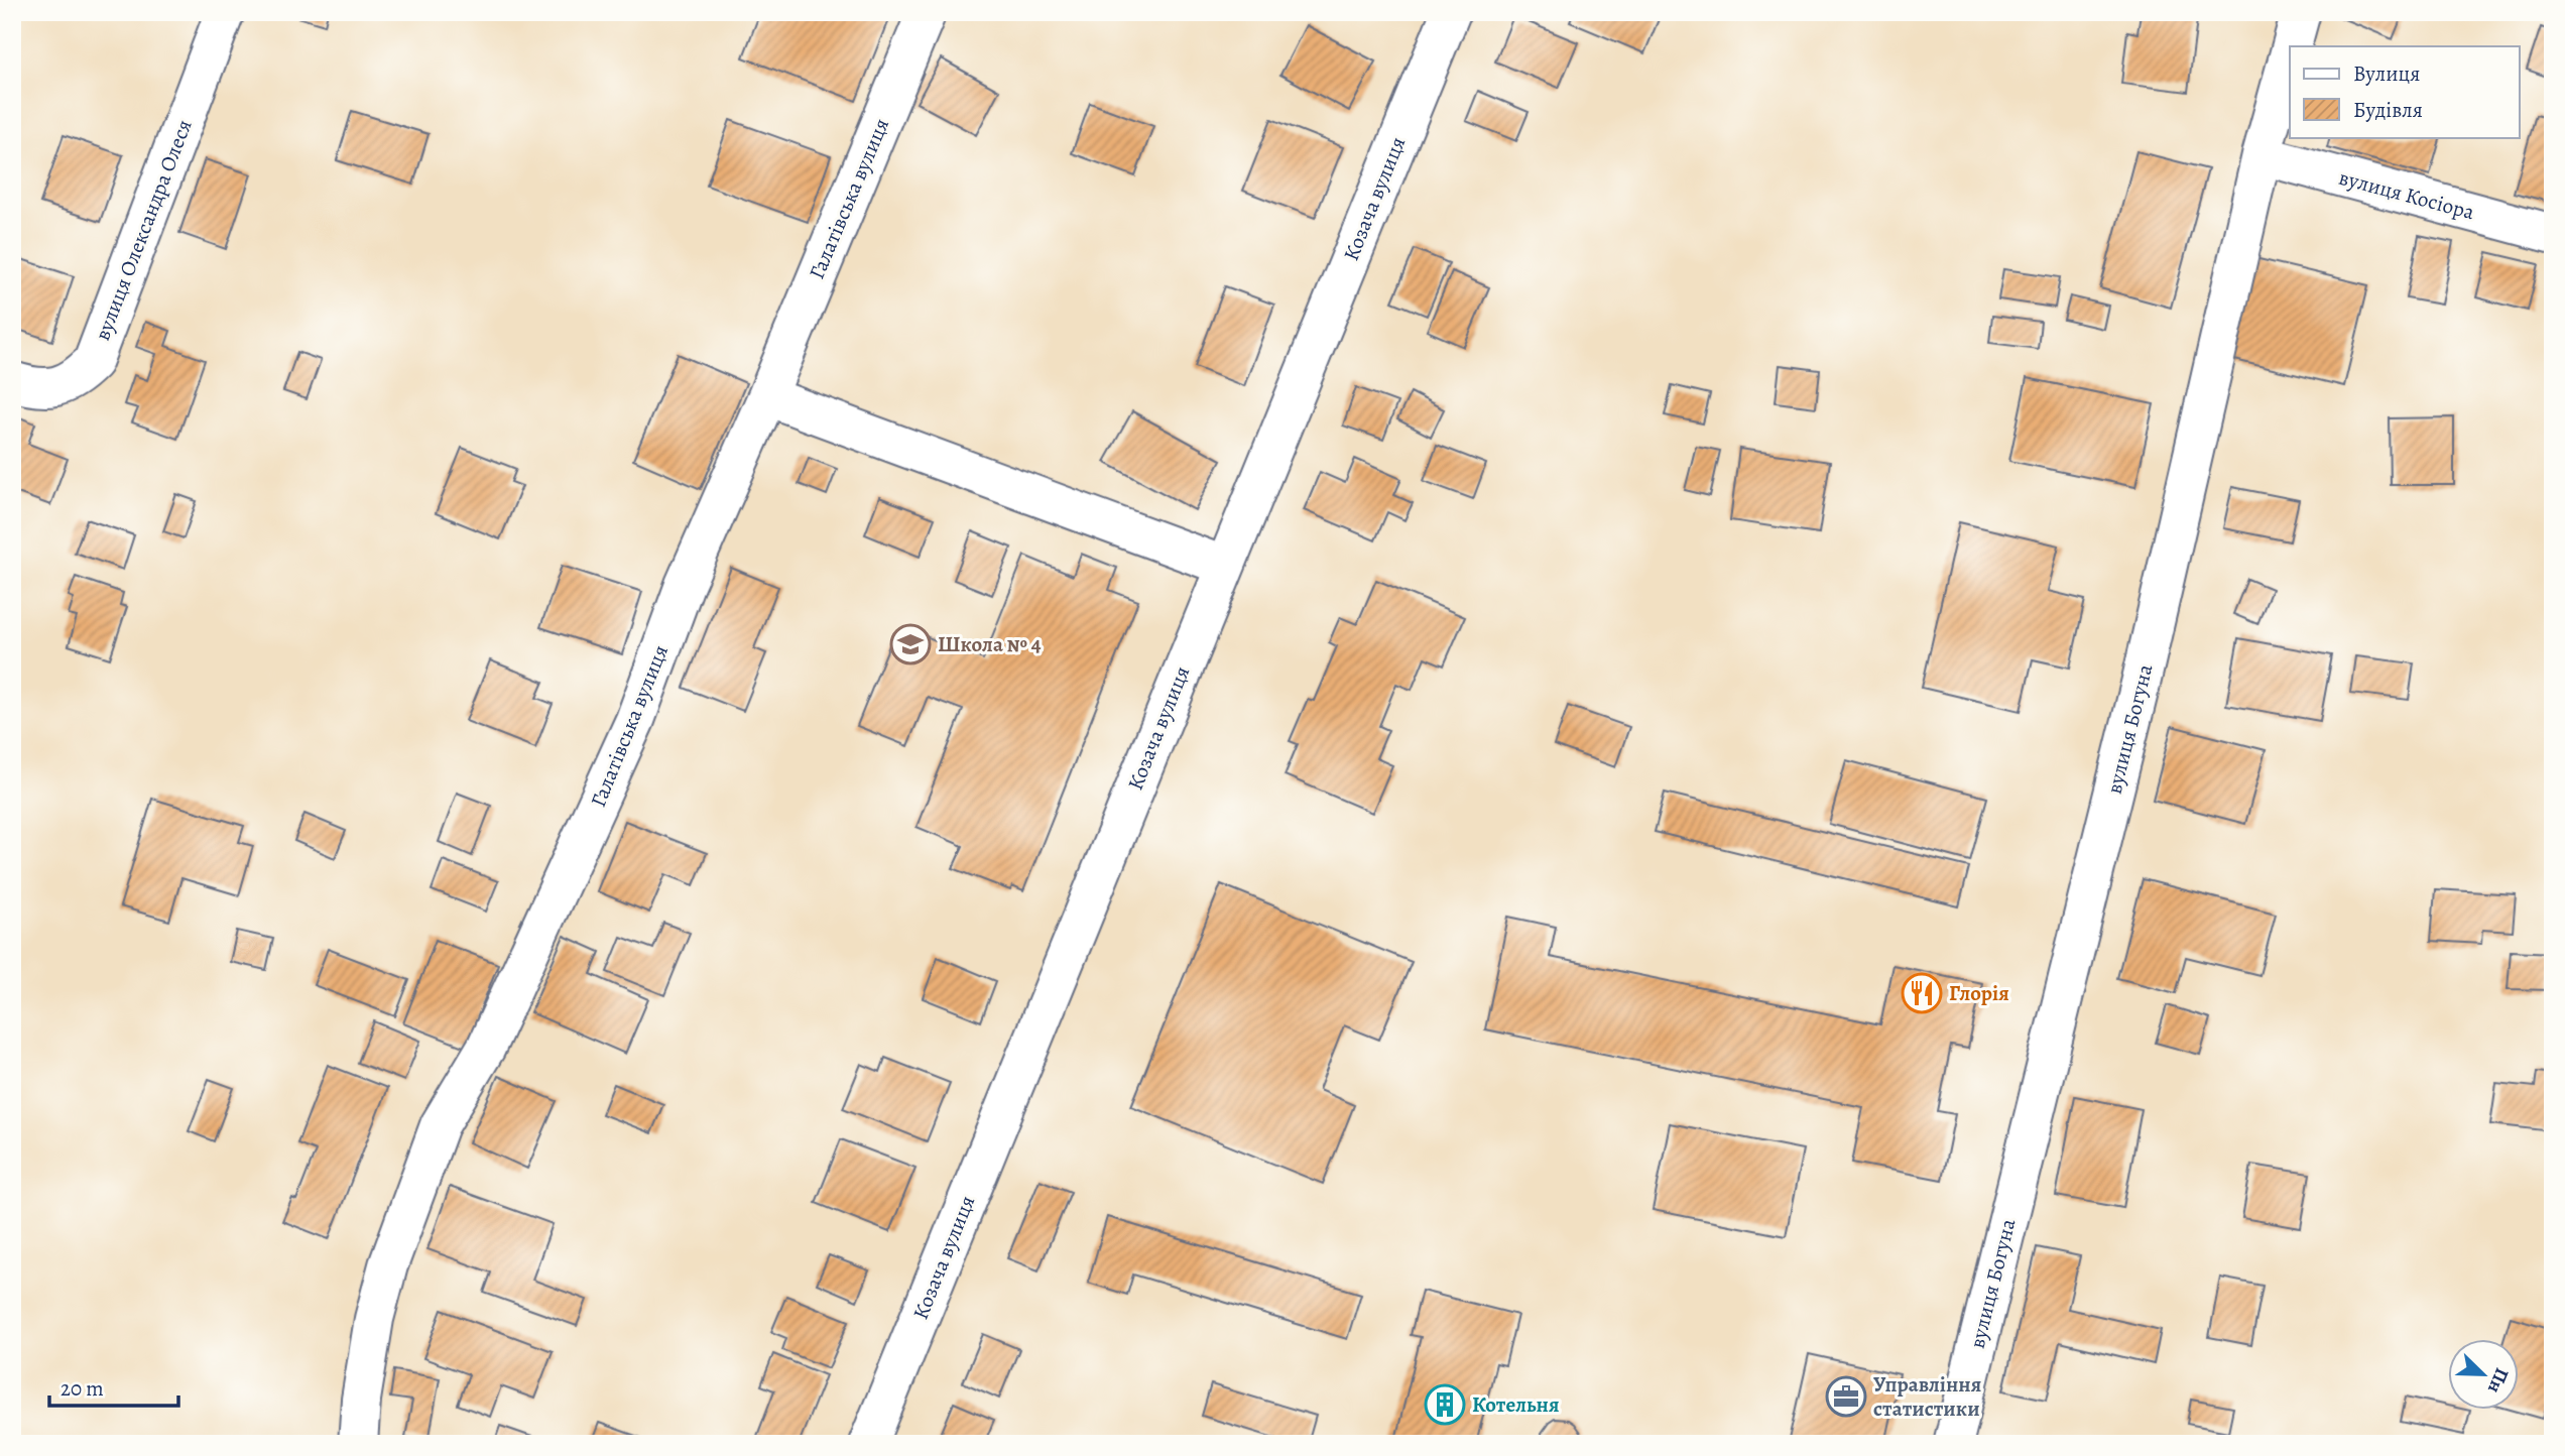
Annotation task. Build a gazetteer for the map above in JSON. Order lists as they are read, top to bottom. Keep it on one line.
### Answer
{"streets":{"street":["вулиця Косіора","Галатівська вулиця","Козача вулиця","вулиця Олександра Олеся","вулиця Богуна"]},"crossings":[["вулиця Косіора","вулиця Богуна"]],"places":{"school or university":["Школа № 4"],"restaurant":["Глорія"],"office":["Управління статистики"],"building":["Котельня"]},"legend":["Вулиця","Будівля"],"scale_bar":"20 m","north":"bottom right"}
